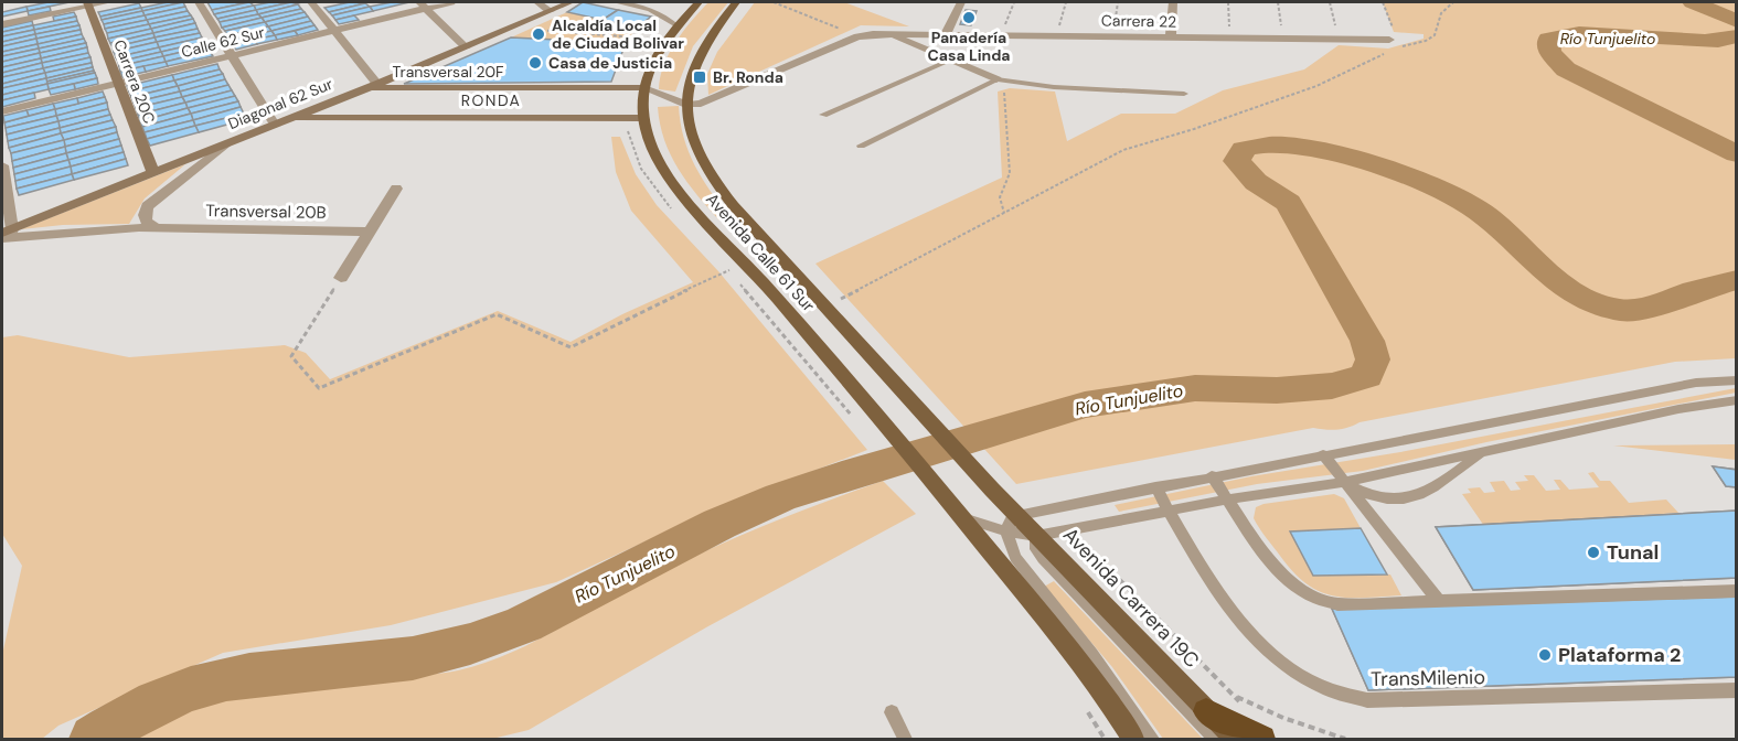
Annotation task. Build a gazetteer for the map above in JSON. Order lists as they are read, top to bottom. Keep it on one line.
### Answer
{"streets":{"main road":["Avenida Calle 61 Sur","Avenida Carrera 19C"],"street":["Carrera 22","Calle 62 Sur","Transversal 20F","Carrera 20C","Diagonal 62 Sur","Transversal 20B"],"lane":["TransMilenio"]},"crossings":[["Carrera 22","Transversal 20F"],["Carrera 22","Avenida Calle 61 Sur"],["Calle 62 Sur","Carrera 20C"],["Transversal 20F","Diagonal 62 Sur"],["Transversal 20F","Avenida Calle 61 Sur"],["Carrera 20C","Diagonal 62 Sur"],["Diagonal 62 Sur","Transversal 20B"],["Avenida Calle 61 Sur","Avenida Carrera 19C"]],"districts":["RONDA"],"water":["Río Tunjuelito"],"places":{"other":["Panadería Casa Linda","Alcaldía Local de Ciudad Bolivar","Casa de Justicia","Tunal","Plataforma 2"],"transit":["Br. Ronda"]}}
